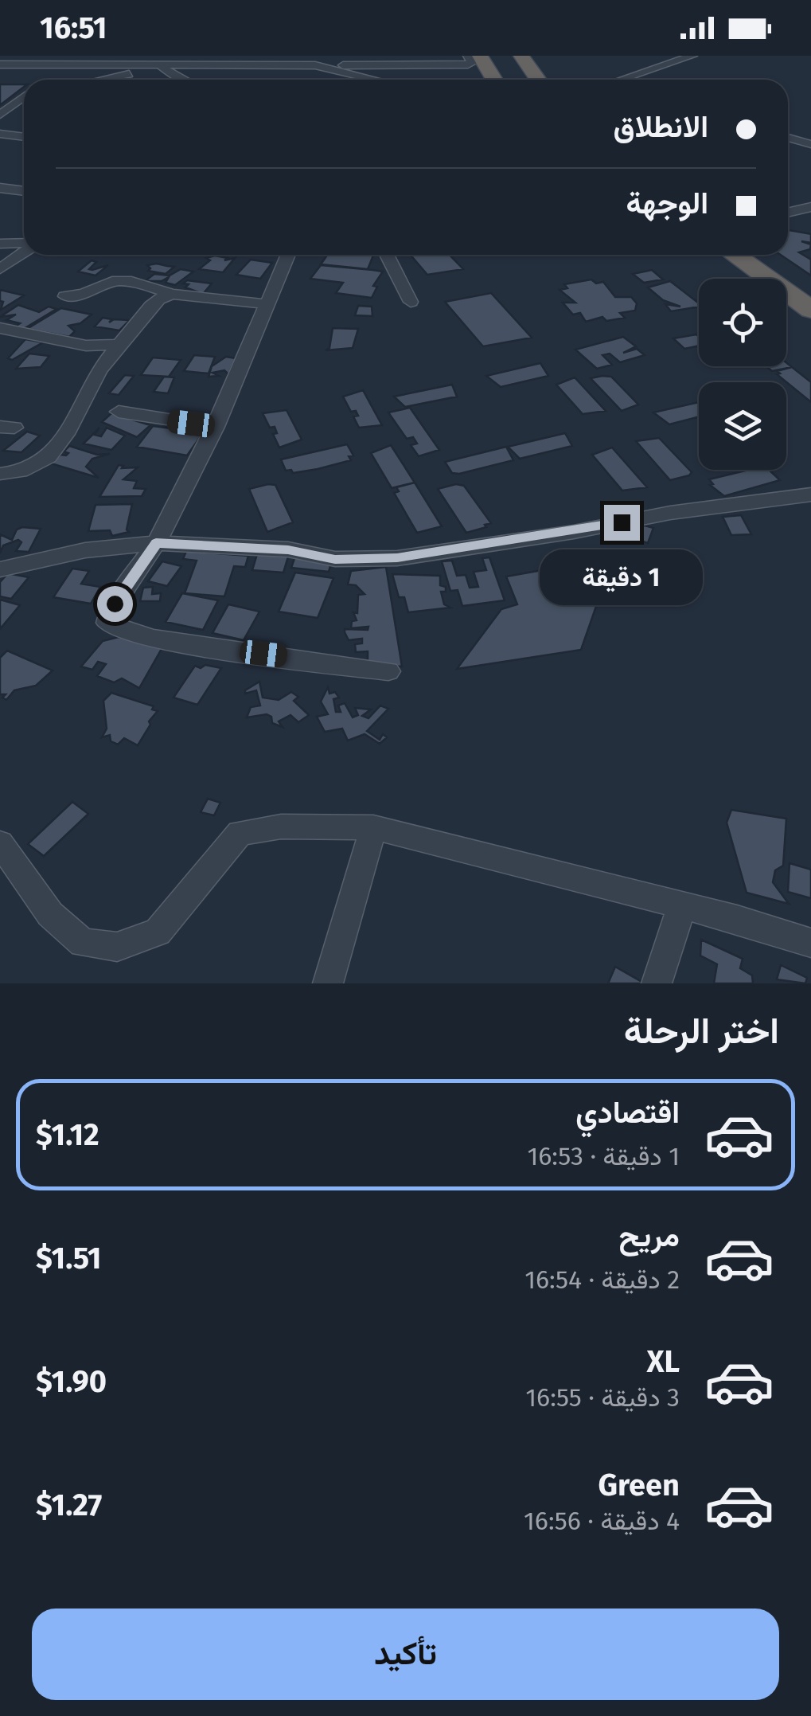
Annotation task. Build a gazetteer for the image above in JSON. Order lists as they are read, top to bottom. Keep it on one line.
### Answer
{"page":{"status":"16:51","banner":["الانطلاق","الوجهة"],"bubble":"1 دقيقة","heading":"اختر الرحلة","list":[{"name":"اقتصادي","note":"1 دقيقة · 16:53","value":"$1.12"},{"name":"مريح","note":"2 دقيقة · 16:54","value":"$1.51"},{"name":"XL","note":"3 دقيقة · 16:55","value":"$1.90"},{"name":"Green","note":"4 دقيقة · 16:56","value":"$1.27"}],"buttons":"تأكيد"}}
